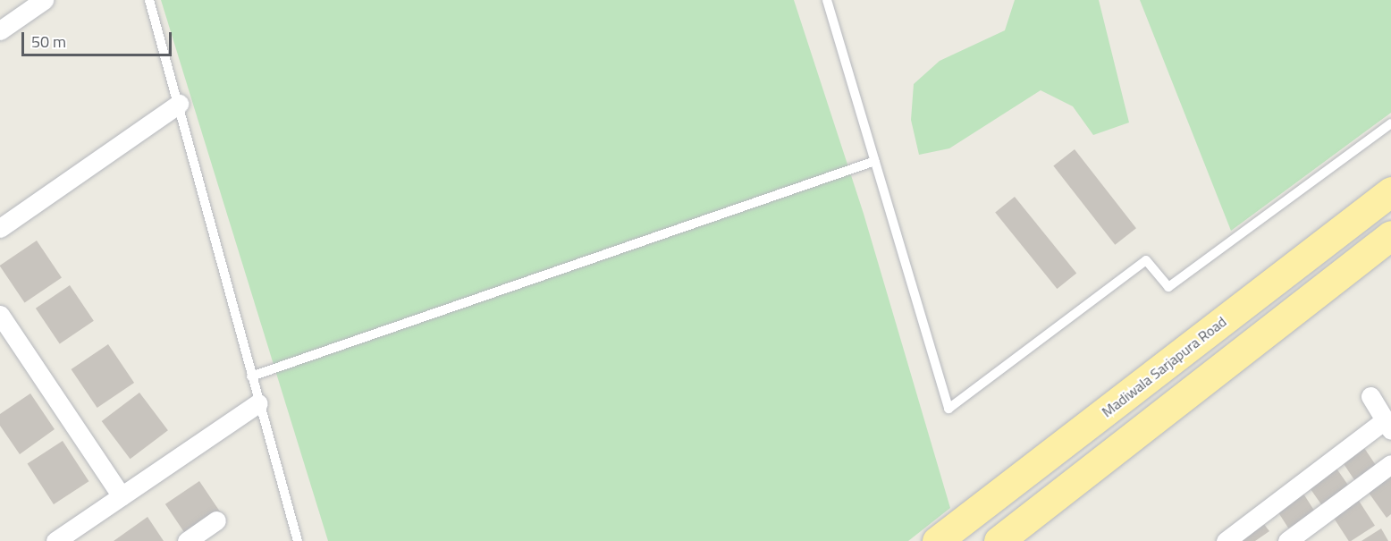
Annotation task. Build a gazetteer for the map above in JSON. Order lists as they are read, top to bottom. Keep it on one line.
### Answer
{"streets":{"main road":["Madiwala Sarjapura Road"]},"scale_bar":"50 m"}
